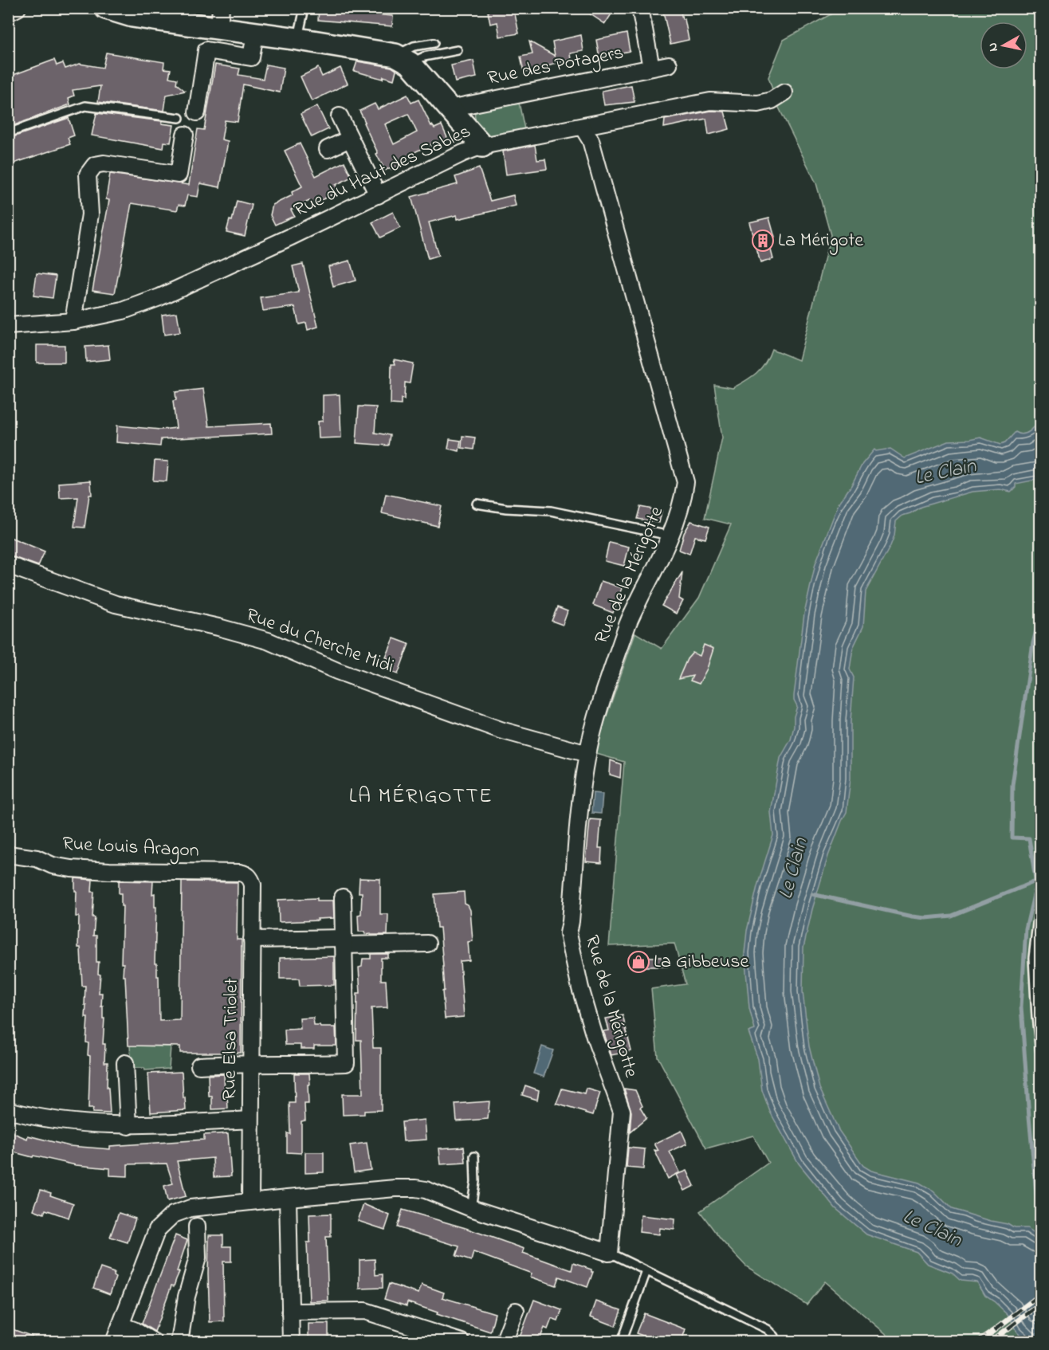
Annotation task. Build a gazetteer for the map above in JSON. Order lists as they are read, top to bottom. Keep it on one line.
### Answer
{"streets":{"street":["Rue des Potagers","Rue du Haut des Sables","Rue de la Mérigotte","Rue du Cherche Midi","Rue Louis Aragon","Rue Elsa Triolet"]},"crossings":[["Rue du Haut des Sables","Rue de la Mérigotte"],["Rue de la Mérigotte","Rue du Cherche Midi"],["Rue Louis Aragon","Rue Elsa Triolet"]],"districts":["LA MÉRIGOTTE"],"water":["Le Clain"],"places":{"building":["La Mérigote"],"shop":["La Gibbeuse"]},"north":"left"}
